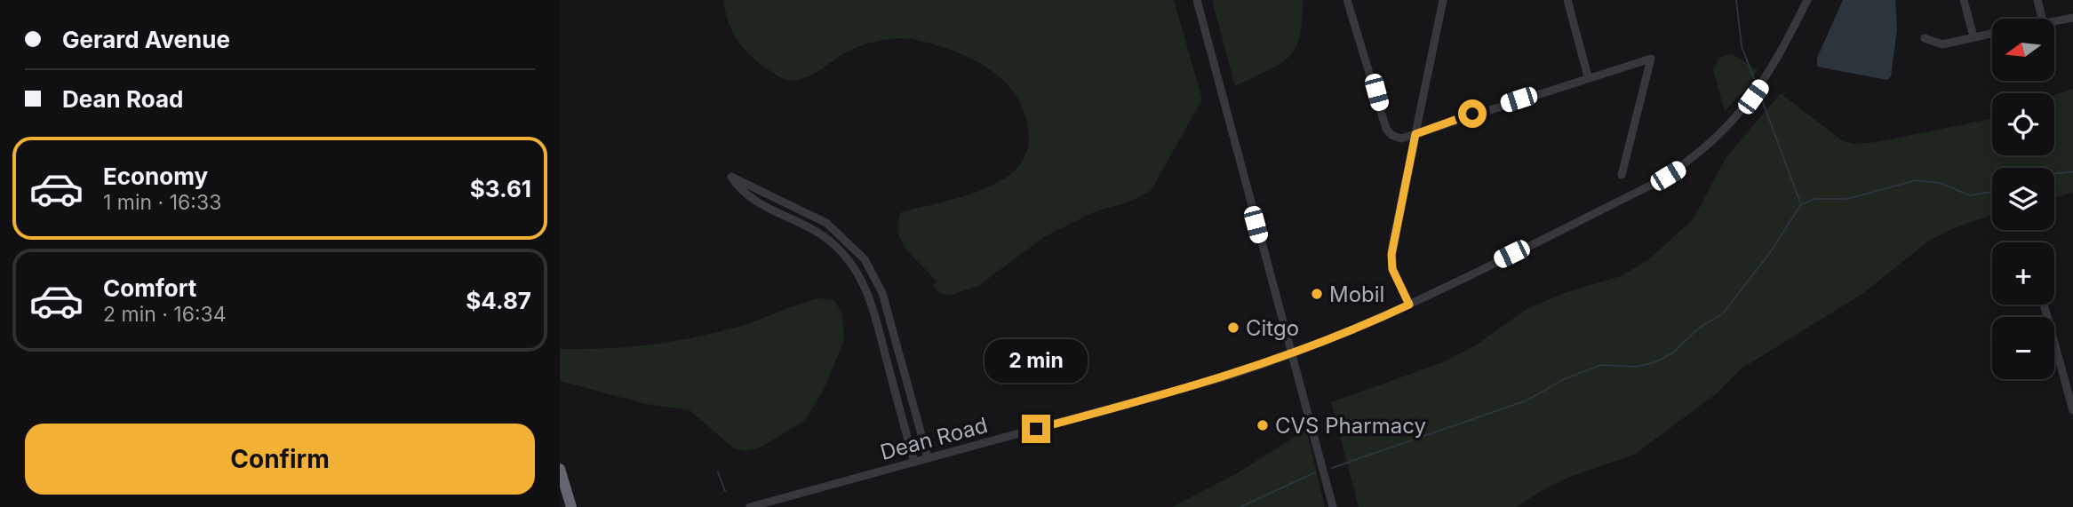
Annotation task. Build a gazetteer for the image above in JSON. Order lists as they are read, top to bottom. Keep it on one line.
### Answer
{"streets":{"street":["Dean Road"]},"places":["Mobil","Citgo","CVS Pharmacy"],"north":"left","page":{"banner":["Gerard Avenue","Dean Road"],"map_buttons":["+","−"],"list":[{"name":"Economy","note":"1 min · 16:33","value":"$3.61"},{"name":"Comfort","note":"2 min · 16:34","value":"$4.87"}],"bubble":"2 min","buttons":"Confirm"}}
